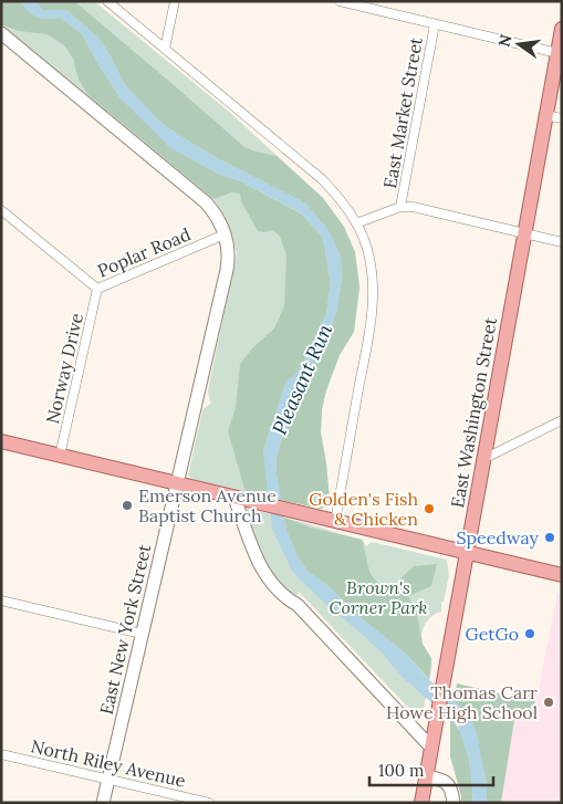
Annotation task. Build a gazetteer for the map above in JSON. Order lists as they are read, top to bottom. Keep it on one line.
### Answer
{"streets":{"main road":["East Washington Street","East New York Street"],"street":["East Market Street","Poplar Road","Norway Drive","North Riley Avenue"]},"crossings":[["Poplar Road","Norway Drive"],["Poplar Road","East New York Street"],["East New York Street","North Riley Avenue"]],"water":["Pleasant Run"],"parks":["Brown's Corner Park"],"places":["Emerson Avenue Baptist Church","Golden's Fish & Chicken","Speedway","GetGo","Thomas Carr Howe High School"],"scale_bar":"100 m","north":"left"}
